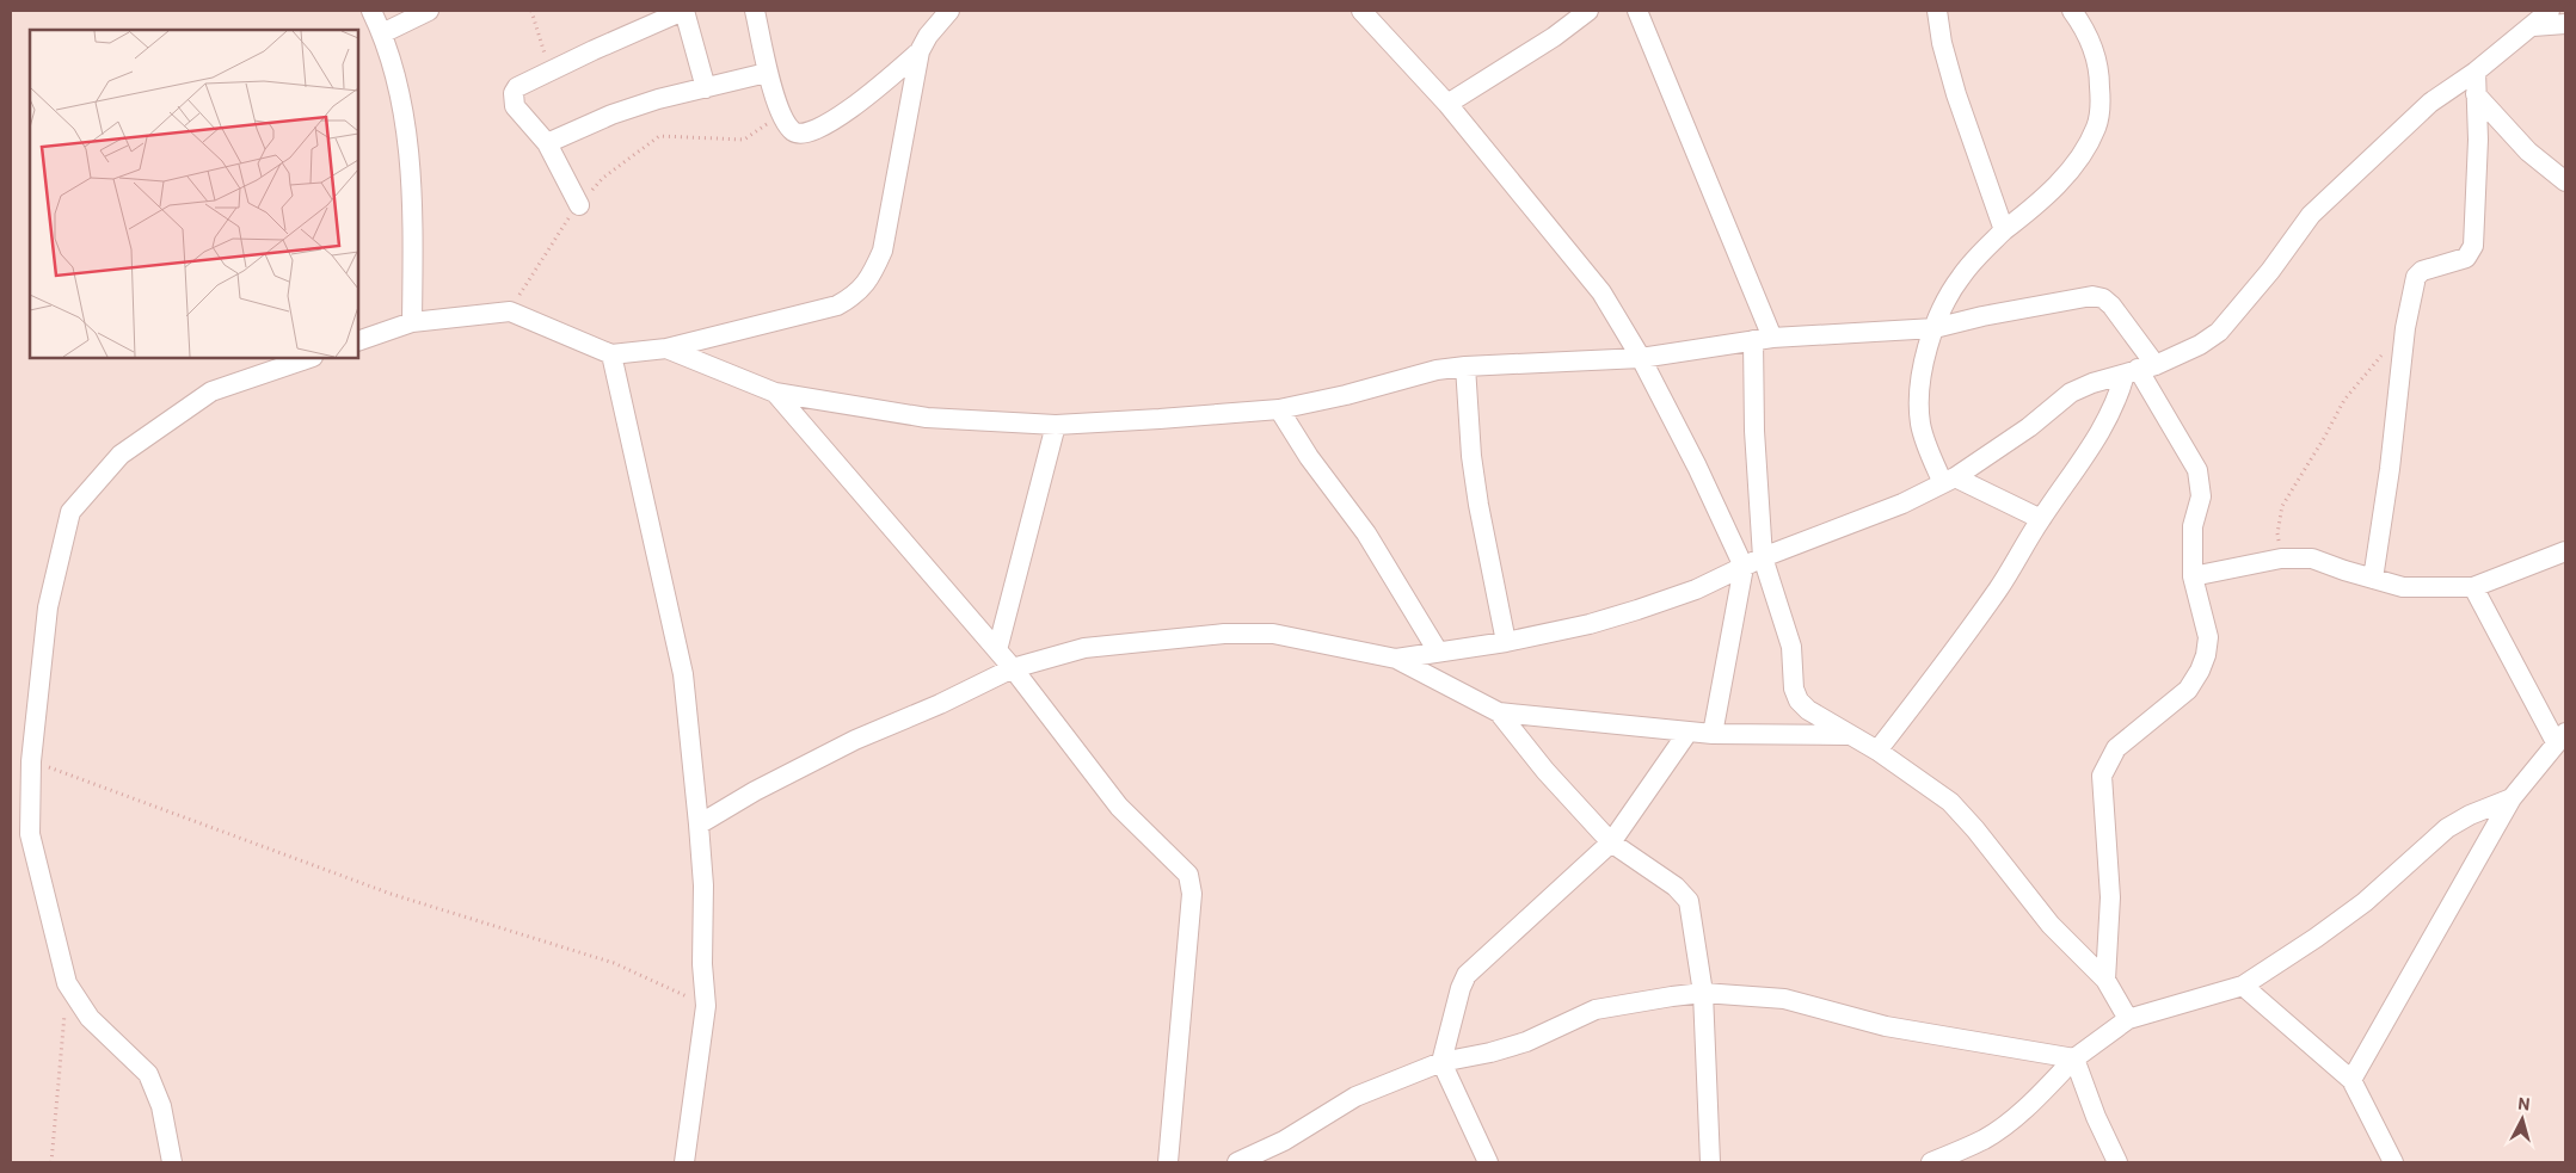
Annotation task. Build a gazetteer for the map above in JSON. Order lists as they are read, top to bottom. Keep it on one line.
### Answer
{"north":"top"}
